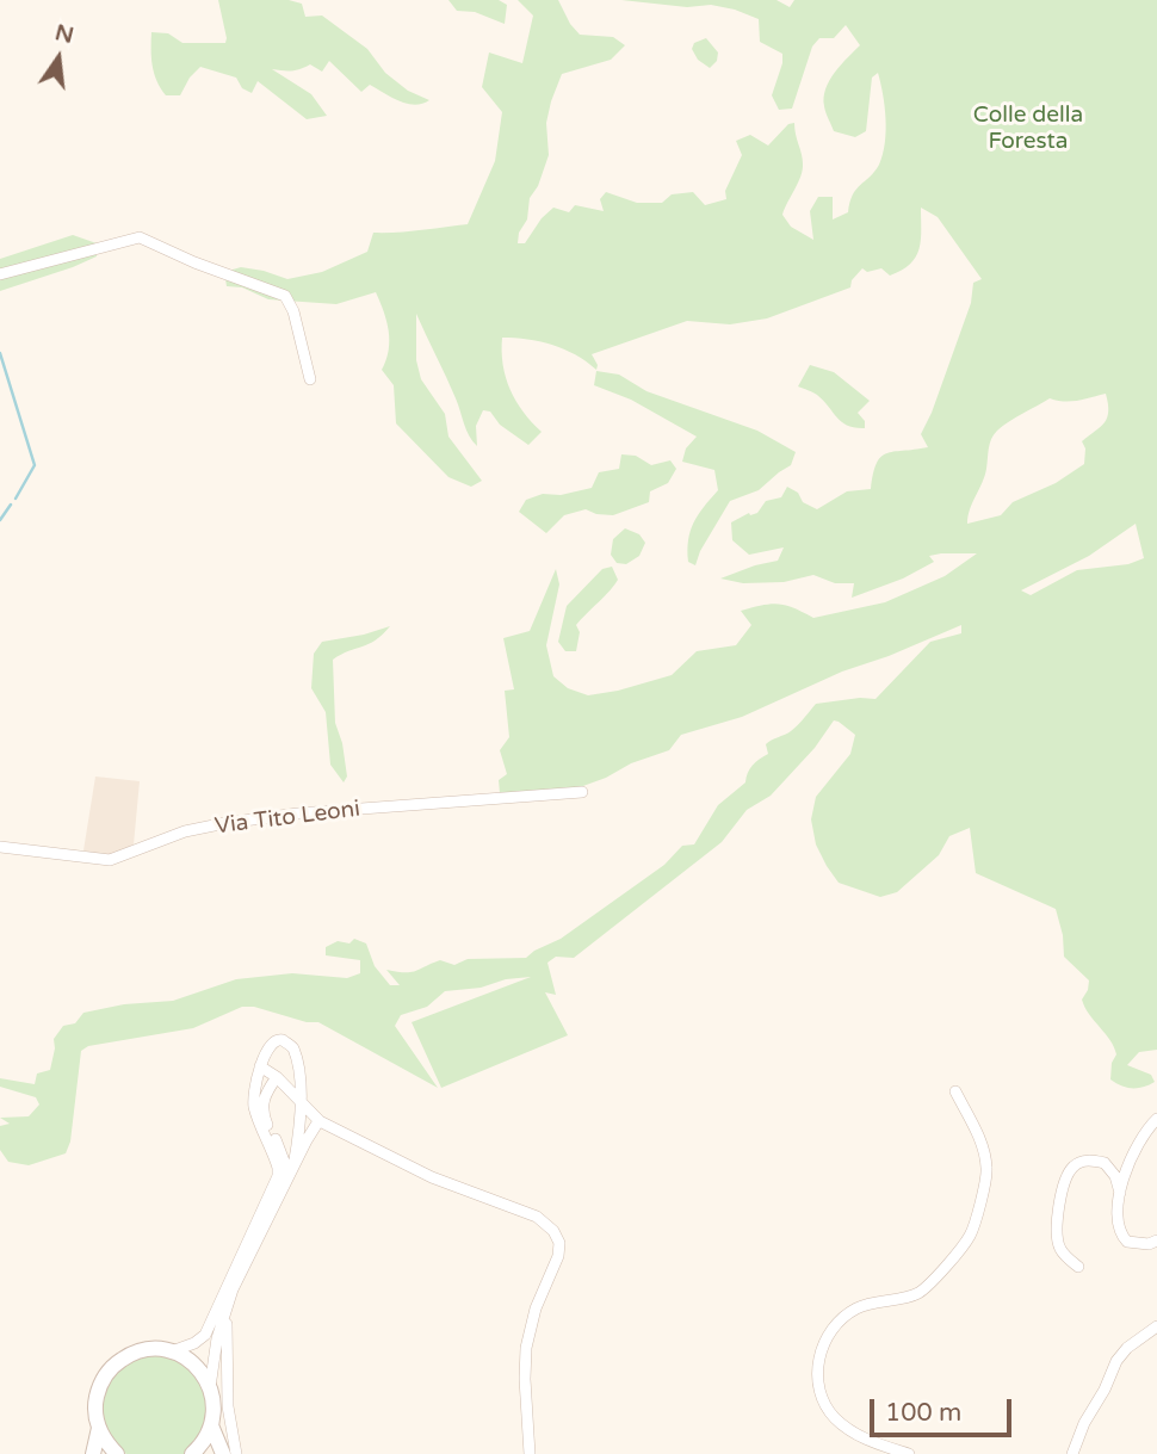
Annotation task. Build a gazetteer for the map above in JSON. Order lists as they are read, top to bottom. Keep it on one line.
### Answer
{"streets":{"street":["Via Tito Leoni"]},"parks":["Colle della Foresta"],"scale_bar":"100 m","north":"top"}
